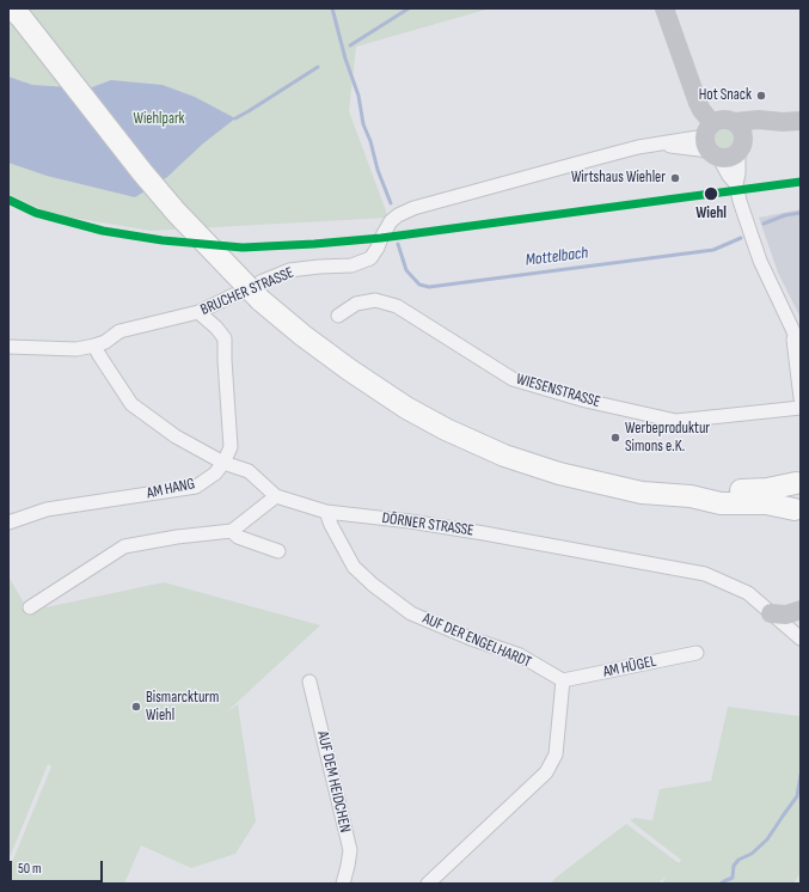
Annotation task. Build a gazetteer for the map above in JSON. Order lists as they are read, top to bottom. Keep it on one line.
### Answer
{"streets":{"street":["BRUCHER STRASSE","WIESENSTRASSE","AM HANG","DÖRNER STRASSE","AUF DER ENGELHARDT","AM HÜGEL","AUF DEM HEIDCHEN"]},"crossings":[["BRUCHER STRASSE","AM HANG"],["BRUCHER STRASSE","DÖRNER STRASSE"],["AM HANG","DÖRNER STRASSE"],["DÖRNER STRASSE","AUF DER ENGELHARDT"],["AUF DER ENGELHARDT","AM HÜGEL"]],"water":["Mottelbach"],"parks":["Wiehlpark"],"places":["Hot Snack","Wirtshaus Wiehler","Wiehl","Werbeproduktur Simons e.K.","Bismarckturm Wiehl"],"scale_bar":"50 m"}
